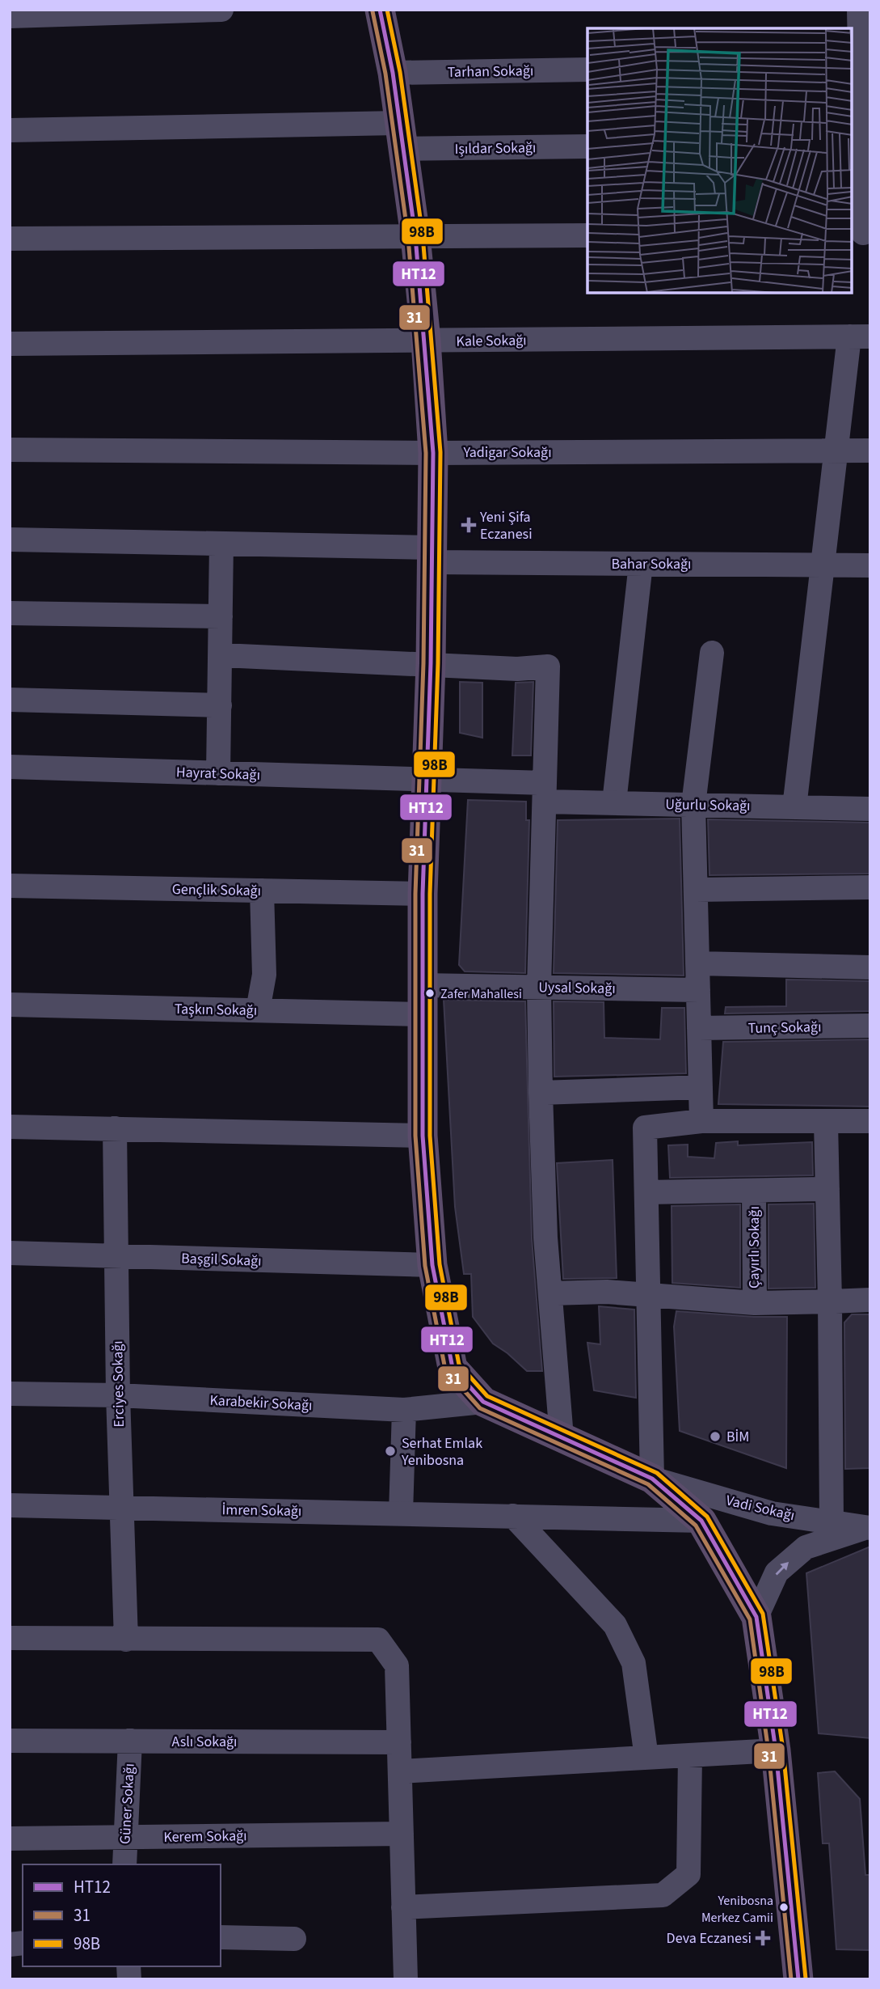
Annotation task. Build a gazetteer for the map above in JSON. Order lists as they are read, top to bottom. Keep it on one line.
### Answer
{"streets":{"street":["Tarhan Sokağı","Işıldar Sokağı","Kale Sokağı","Yadigar Sokağı","Bahar Sokağı","Hayrat Sokağı","Uğurlu Sokağı","Gençlik Sokağı","Uysal Sokağı","Taşkın Sokağı","Tunç Sokağı","Çayırlı Sokağı","Başgil Sokağı","Erciyes Sokağı","Karabekir Sokağı","Vadi Sokağı","İmren Sokağı","Aslı Sokağı","Güner Sokağı","Kerem Sokağı"]},"crossings":[["Hayrat Sokağı","Uğurlu Sokağı"],["Başgil Sokağı","Erciyes Sokağı"],["Erciyes Sokağı","Karabekir Sokağı"],["Erciyes Sokağı","İmren Sokağı"],["Aslı Sokağı","Güner Sokağı"],["Güner Sokağı","Kerem Sokağı"]],"places":{"health":["Yeni Şifa Eczanesi","Deva Eczanesi"],"other":["Zafer Mahallesi","BİM","Serhat Emlak Yenibosna","Yenibosna Merkez Camii"]},"lines":["transit line HT12","transit line 98B","transit line 31"],"legend":["HT12","31","98B"]}
